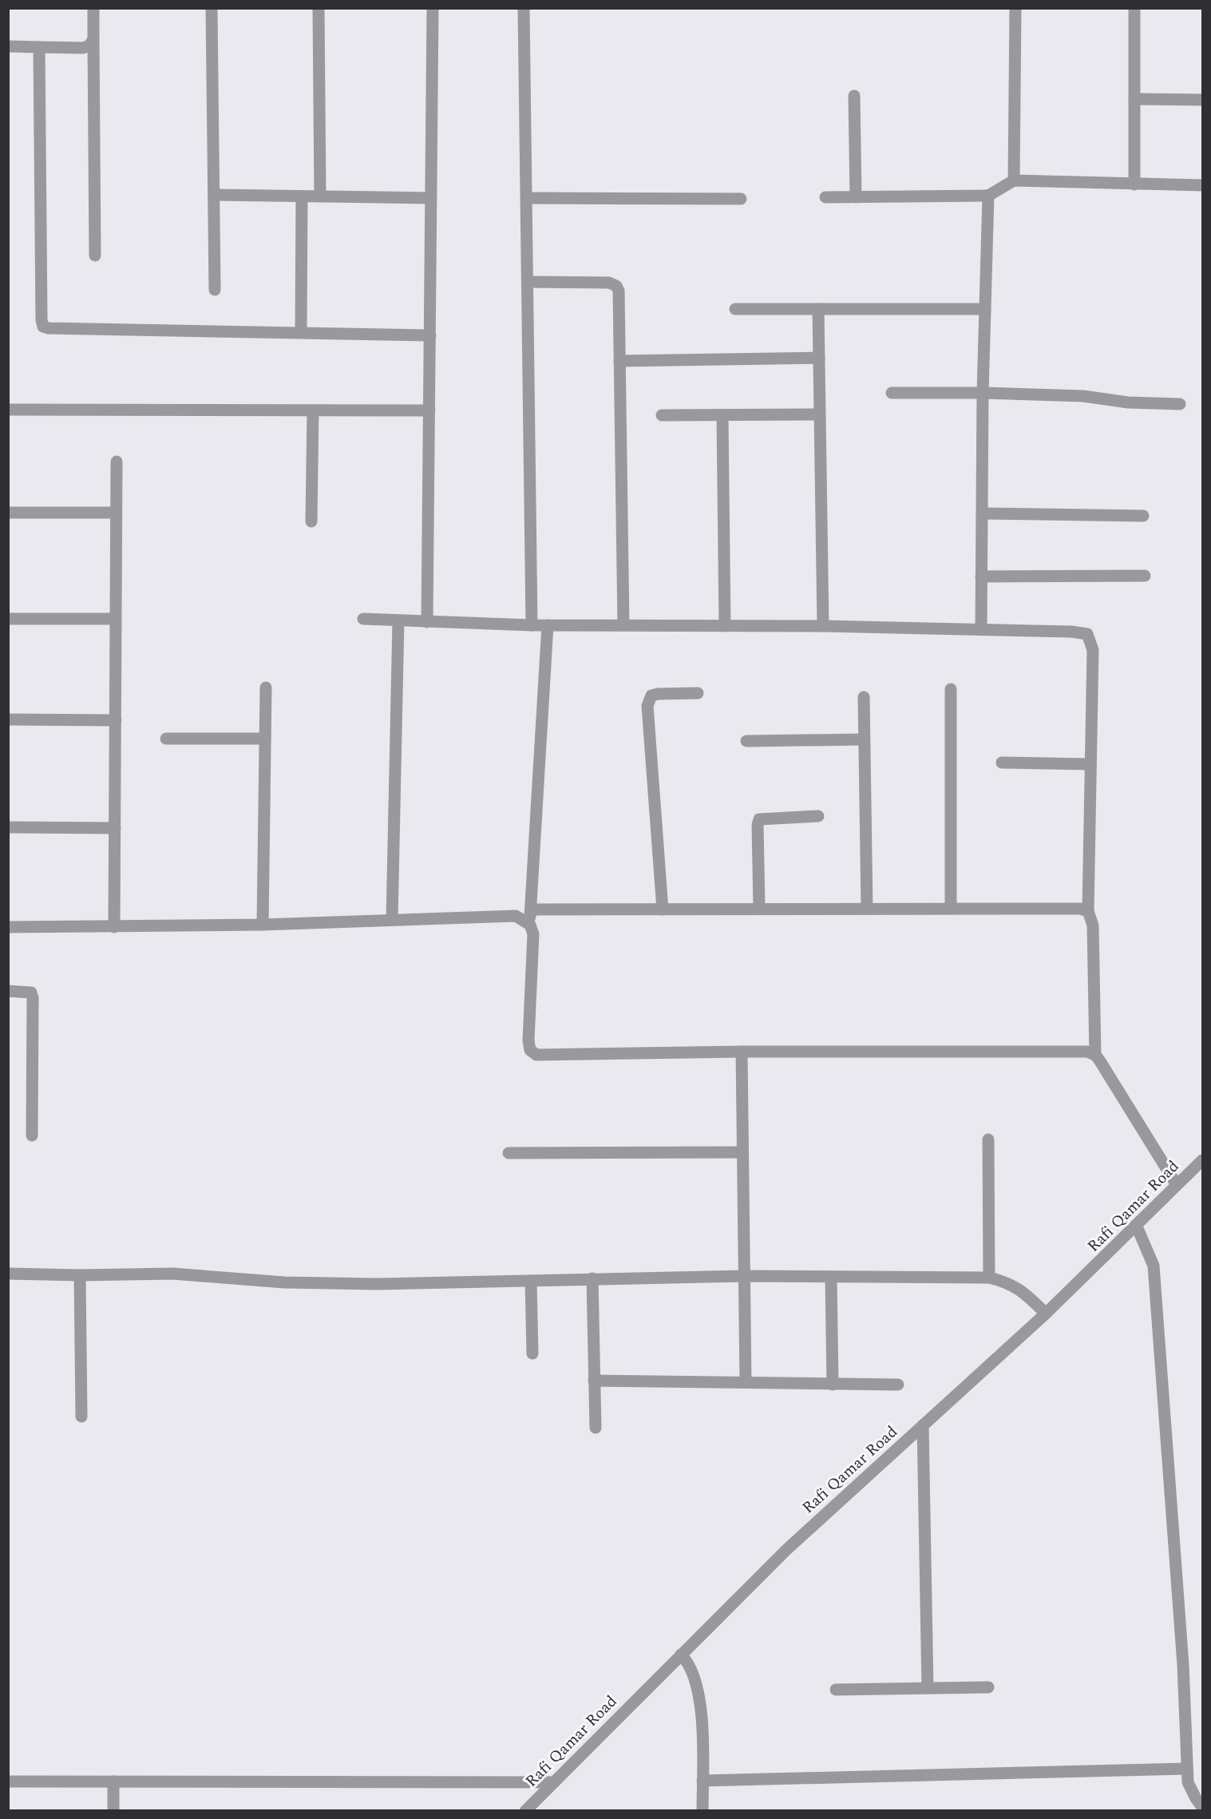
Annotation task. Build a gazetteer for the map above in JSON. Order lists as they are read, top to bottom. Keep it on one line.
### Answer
{"streets":{"street":["Rafi Qamar Road"]}}
